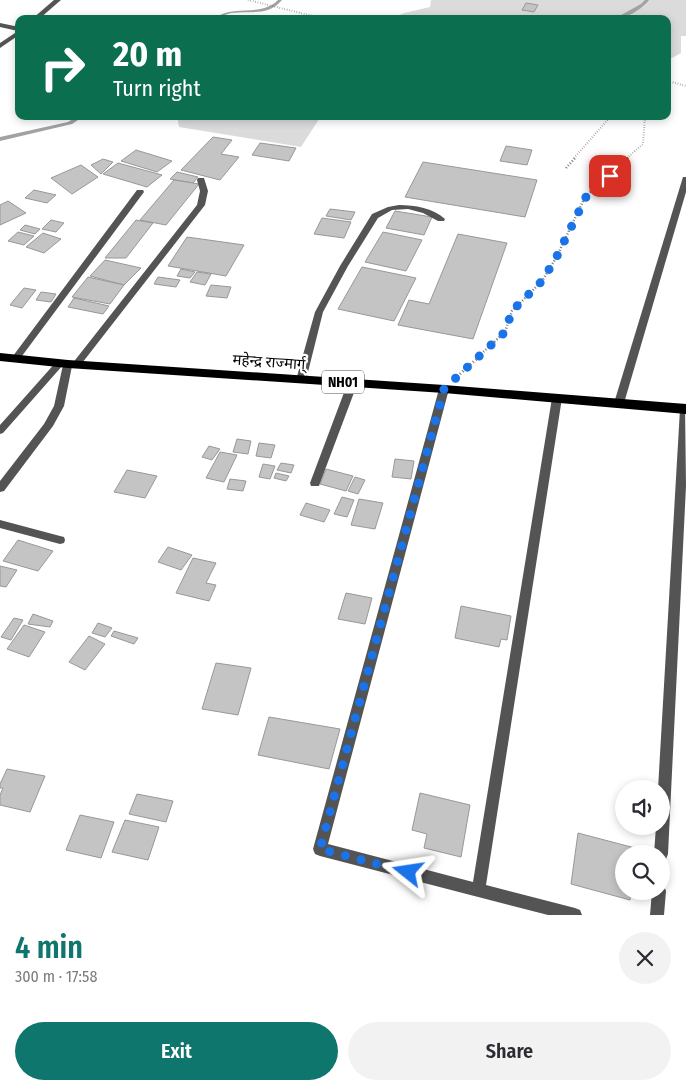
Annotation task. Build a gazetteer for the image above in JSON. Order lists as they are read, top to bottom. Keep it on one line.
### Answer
{"streets":{"highway":["महेन्द्र राज्मार्ग्","NH01"]},"page":{"turn":["20 m","Turn right"],"heading":["4 min","300 m · 17:58"],"buttons":["Exit","Share"]}}
